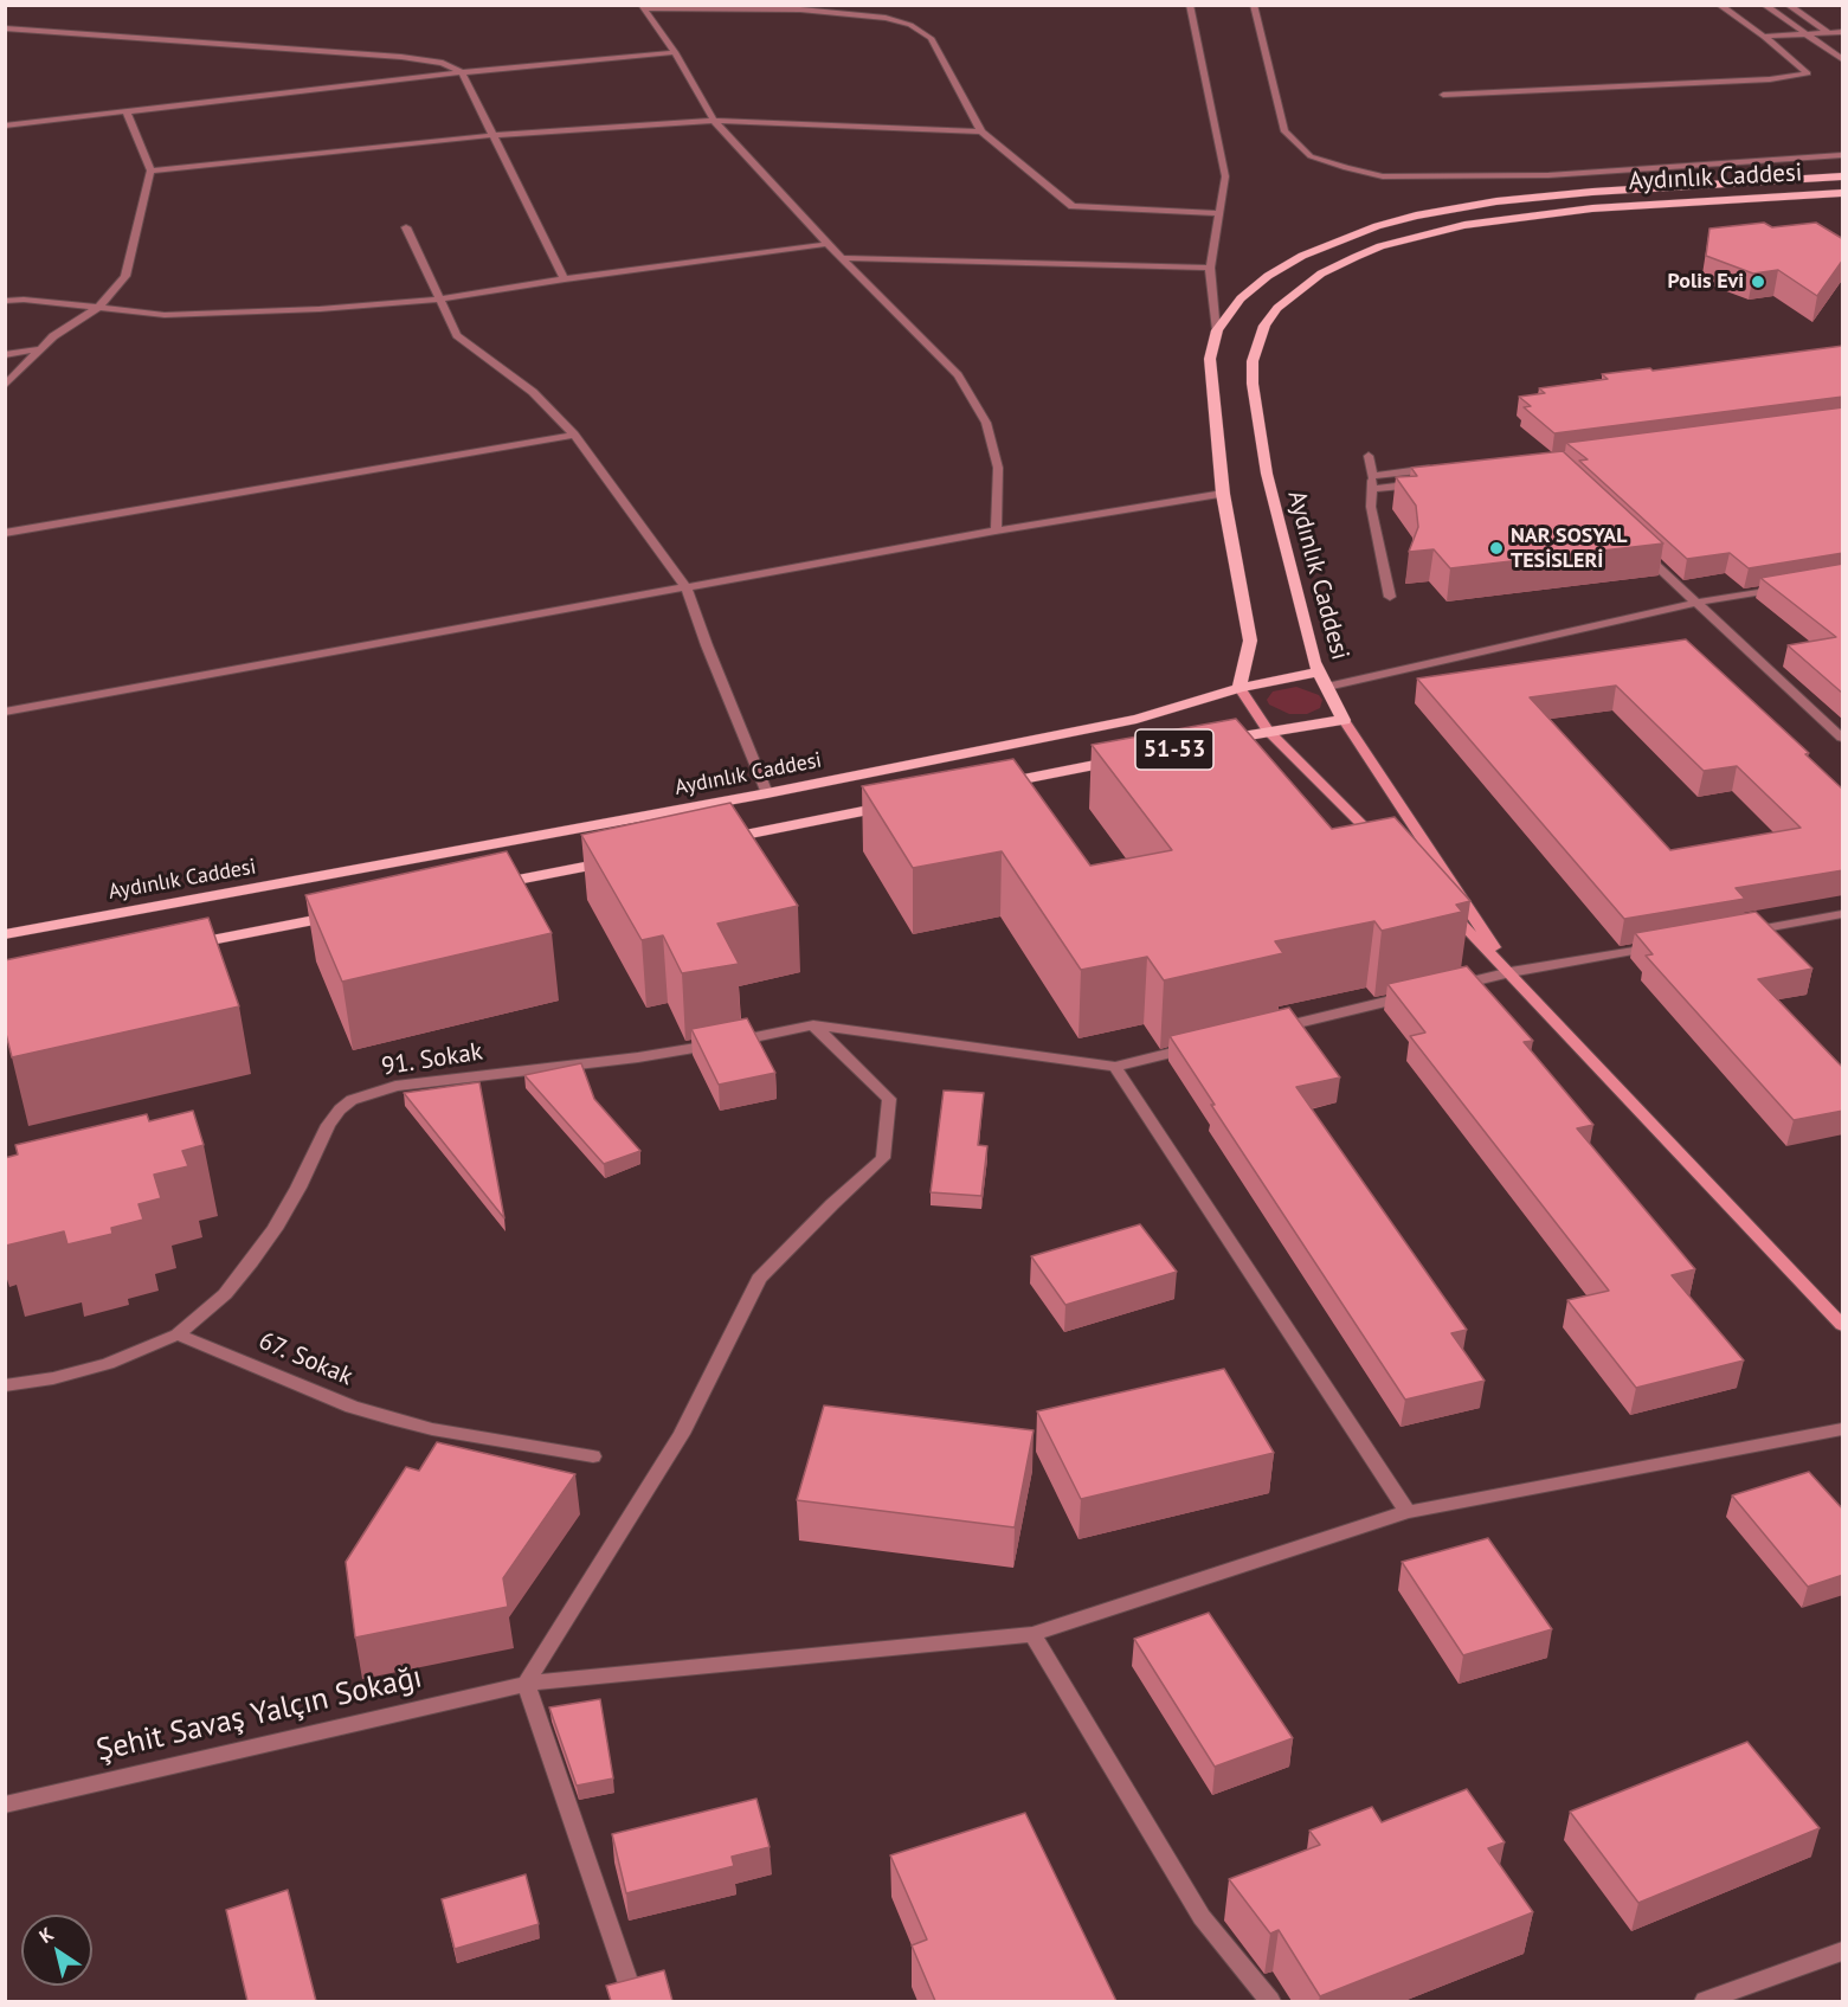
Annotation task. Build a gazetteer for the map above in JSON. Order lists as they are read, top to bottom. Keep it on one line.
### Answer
{"streets":{"main road":["Aydınlık Caddesi","51-53"],"street":["91. Sokak","67. Sokak","Şehit Savaş Yalçın Sokağı"]},"crossings":[["Aydınlık Caddesi","51-53"],["91. Sokak","67. Sokak"]],"places":["Polis Evi","NAR SOSYAL TESİSLERİ"],"north":"top left"}
